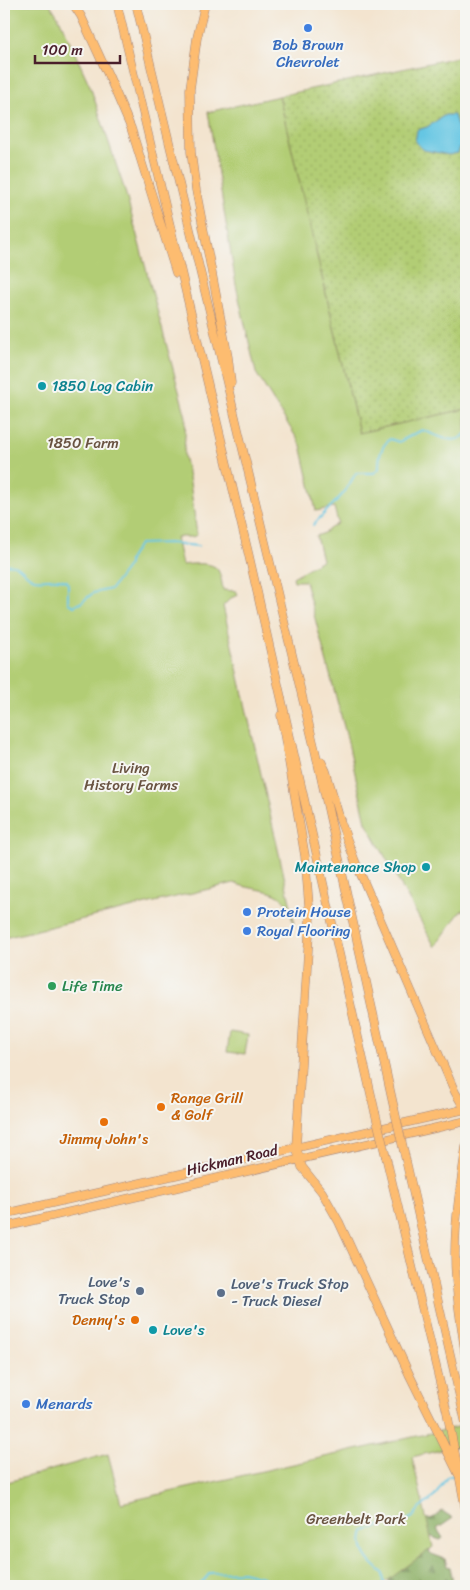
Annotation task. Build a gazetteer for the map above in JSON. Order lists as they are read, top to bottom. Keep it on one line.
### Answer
{"streets":{"highway":["Hickman Road"]},"parks":["1850 Farm","Living History Farms","Greenbelt Park"],"places":["Bob Brown Chevrolet","1850 Log Cabin","Maintenance Shop","Protein House","Royal Flooring","Life Time","Range Grill & Golf","Jimmy John's","Love's Truck Stop","Love's Truck Stop - Truck Diesel","Denny's","Love's","Menards"],"scale_bar":"100 m"}
